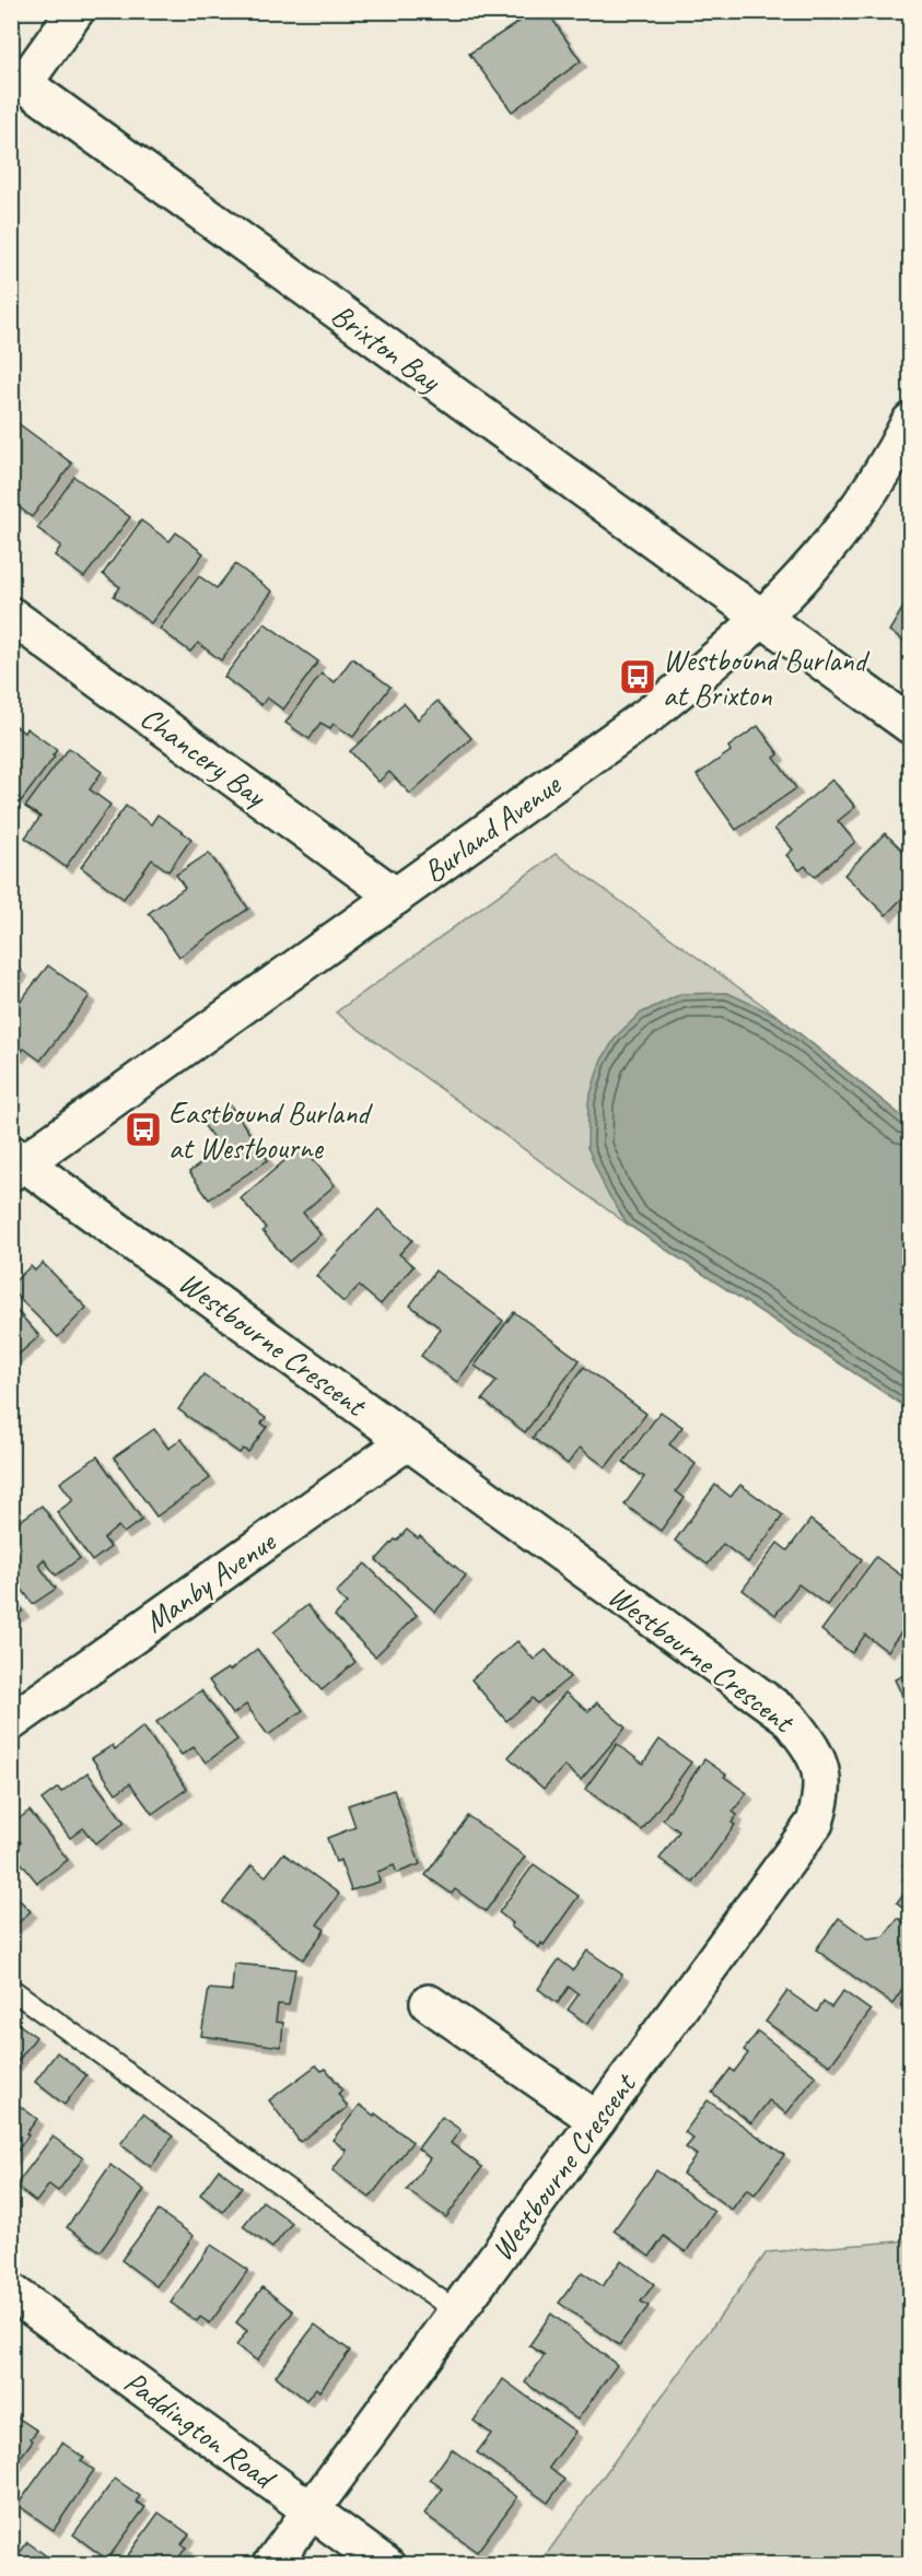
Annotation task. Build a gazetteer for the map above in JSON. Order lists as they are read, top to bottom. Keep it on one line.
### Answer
{"streets":{"street":["Brixton Bay","Chancery Bay","Burland Avenue","Westbourne Crescent","Manby Avenue","Paddington Road"]},"crossings":[["Brixton Bay","Burland Avenue"],["Chancery Bay","Burland Avenue"],["Burland Avenue","Westbourne Crescent"],["Westbourne Crescent","Manby Avenue"],["Westbourne Crescent","Paddington Road"]],"places":{"bus stop":["Westbound Burland at Brixton","Eastbound Burland at Westbourne"]}}
